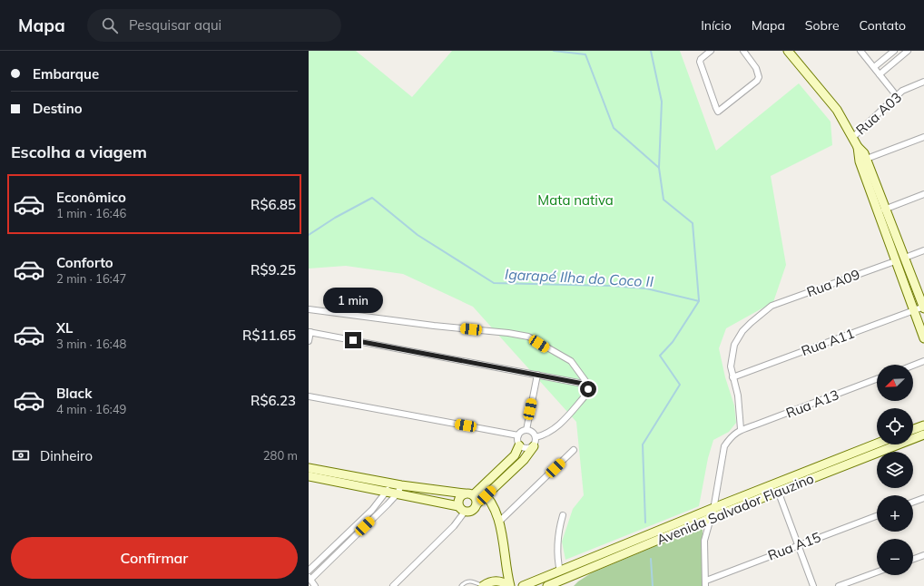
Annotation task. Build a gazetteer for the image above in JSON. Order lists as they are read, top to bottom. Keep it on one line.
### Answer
{"streets":{"street":["Rua A03","Rua A09","Rua A11","Rua A13","Avenida Salvador Flauzino","Rua A15"]},"crossings":[["Rua A09","Rua A11"],["Rua A09","Rua A13"]],"water":["Igarapé Ilha do Coco II"],"parks":["Mata nativa"],"north":"bottom left","page":{"header":"Mapa","search":"Pesquisar aqui","nav":["Início","Mapa","Sobre","Contato"],"banner":["Embarque","Destino"],"heading":"Escolha a viagem","list":[{"name":"Econômico","note":"1 min · 16:46","value":"R$6.85"},{"name":"Conforto","note":"2 min · 16:47","value":"R$9.25"},{"name":"XL","note":"3 min · 16:48","value":"R$11.65"},{"name":"Black","note":"4 min · 16:49","value":"R$6.23"}],"bubble":"1 min","map_buttons":["+","−"],"pay":["Dinheiro","280 m"],"buttons":"Confirmar"}}
